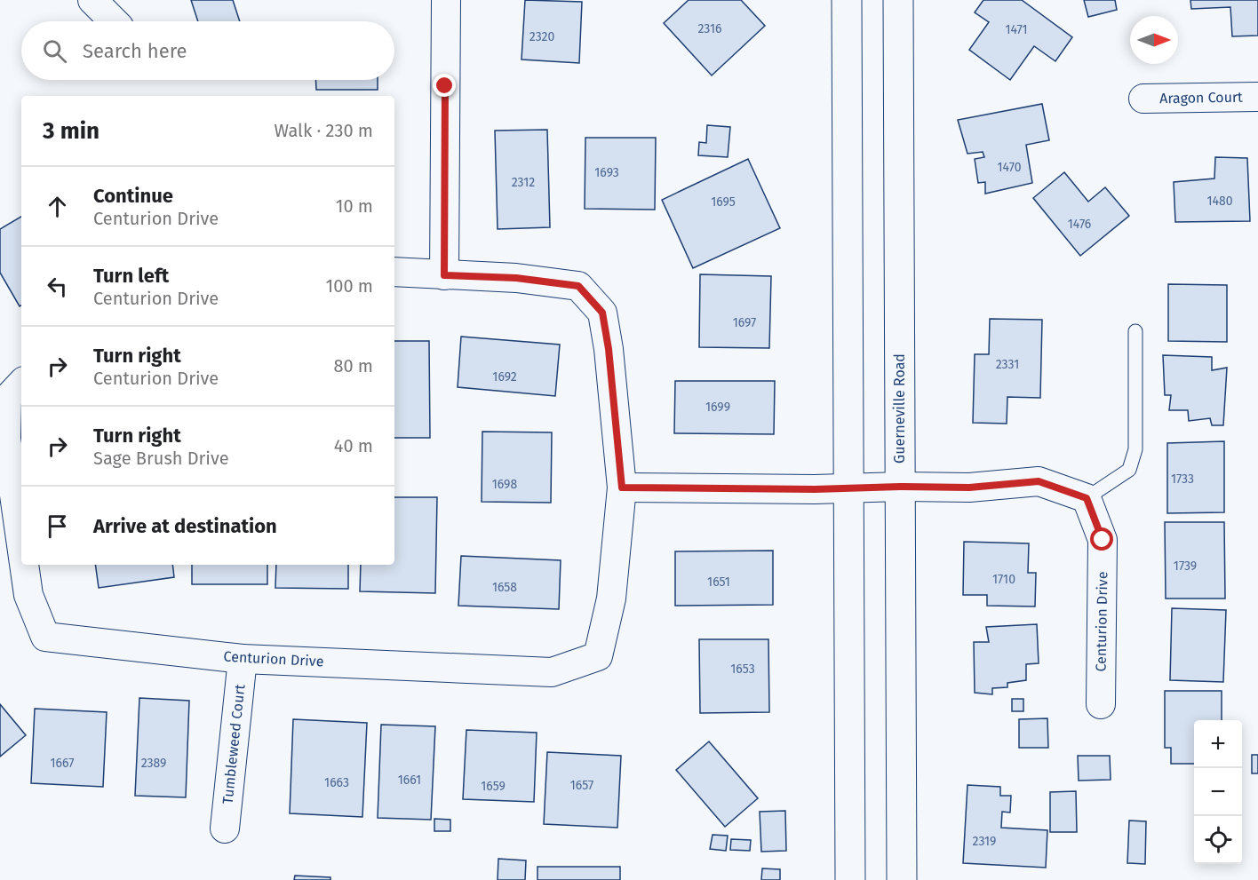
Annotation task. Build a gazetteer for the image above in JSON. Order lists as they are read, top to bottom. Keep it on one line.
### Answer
{"streets":{"main road":["Guerneville Road"],"street":["Aragon Court","Centurion Drive","Tumbleweed Court"]},"crossings":[["Centurion Drive","Tumbleweed Court"]],"house_numbers":["2316","1471","2320","1470","1693","2312","1480","1695","1476","1697","2331","1692","1699","1733","1698","1739","1710","1651","1658","1653","1667","2389","1661","1663","1657","1659","2319"],"north":"right","page":{"search":"Search here","heading":["3 min","Walk · 230 m"],"list":[["Continue","Centurion Drive","10 m"],["Turn left","Centurion Drive","100 m"],["Turn right","Centurion Drive","80 m"],["Turn right","Sage Brush Drive","40 m"],"Arrive at destination"],"map_buttons":["+","−"]}}
